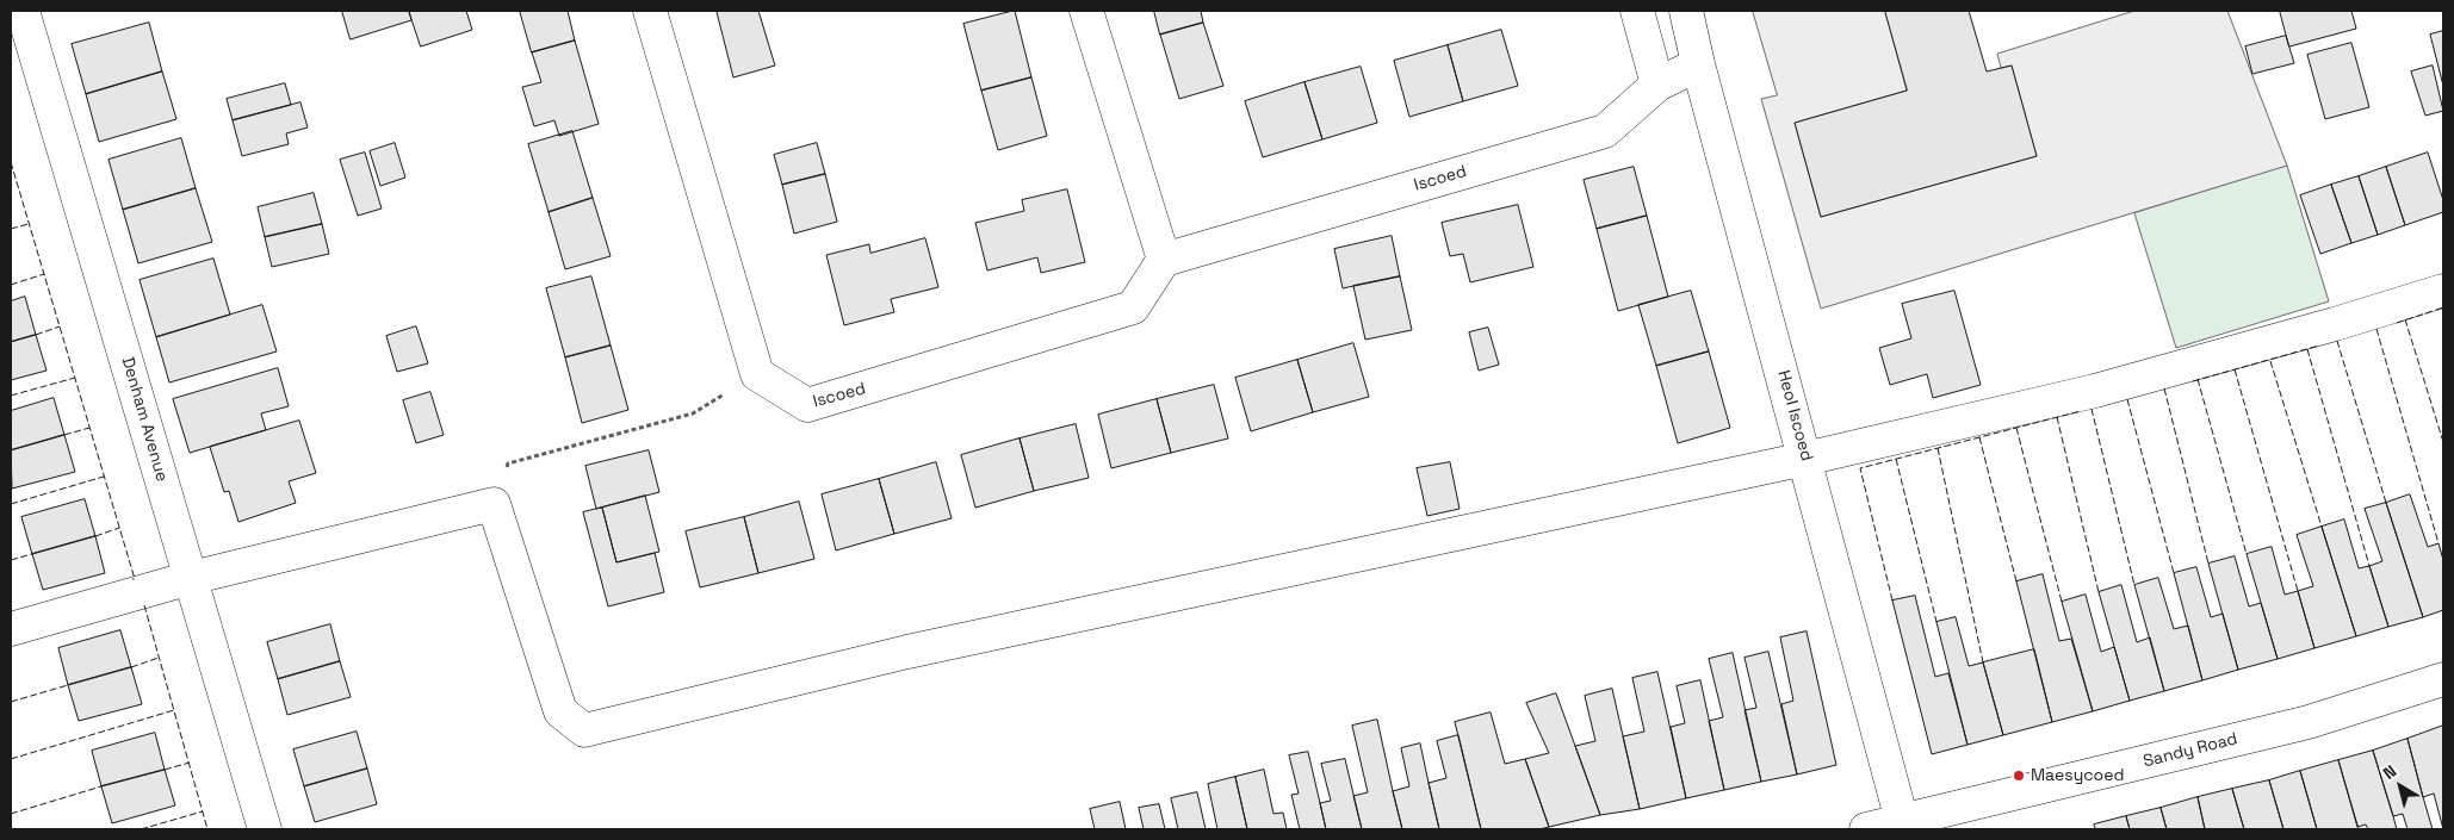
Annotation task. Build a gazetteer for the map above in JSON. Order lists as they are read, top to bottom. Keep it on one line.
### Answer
{"streets":{"street":["Iscoed","Heol Iscoed","Denham Avenue","Sandy Road"]},"crossings":[["Iscoed","Heol Iscoed"],["Heol Iscoed","Sandy Road"]],"places":["Maesycoed"],"north":"top left"}
